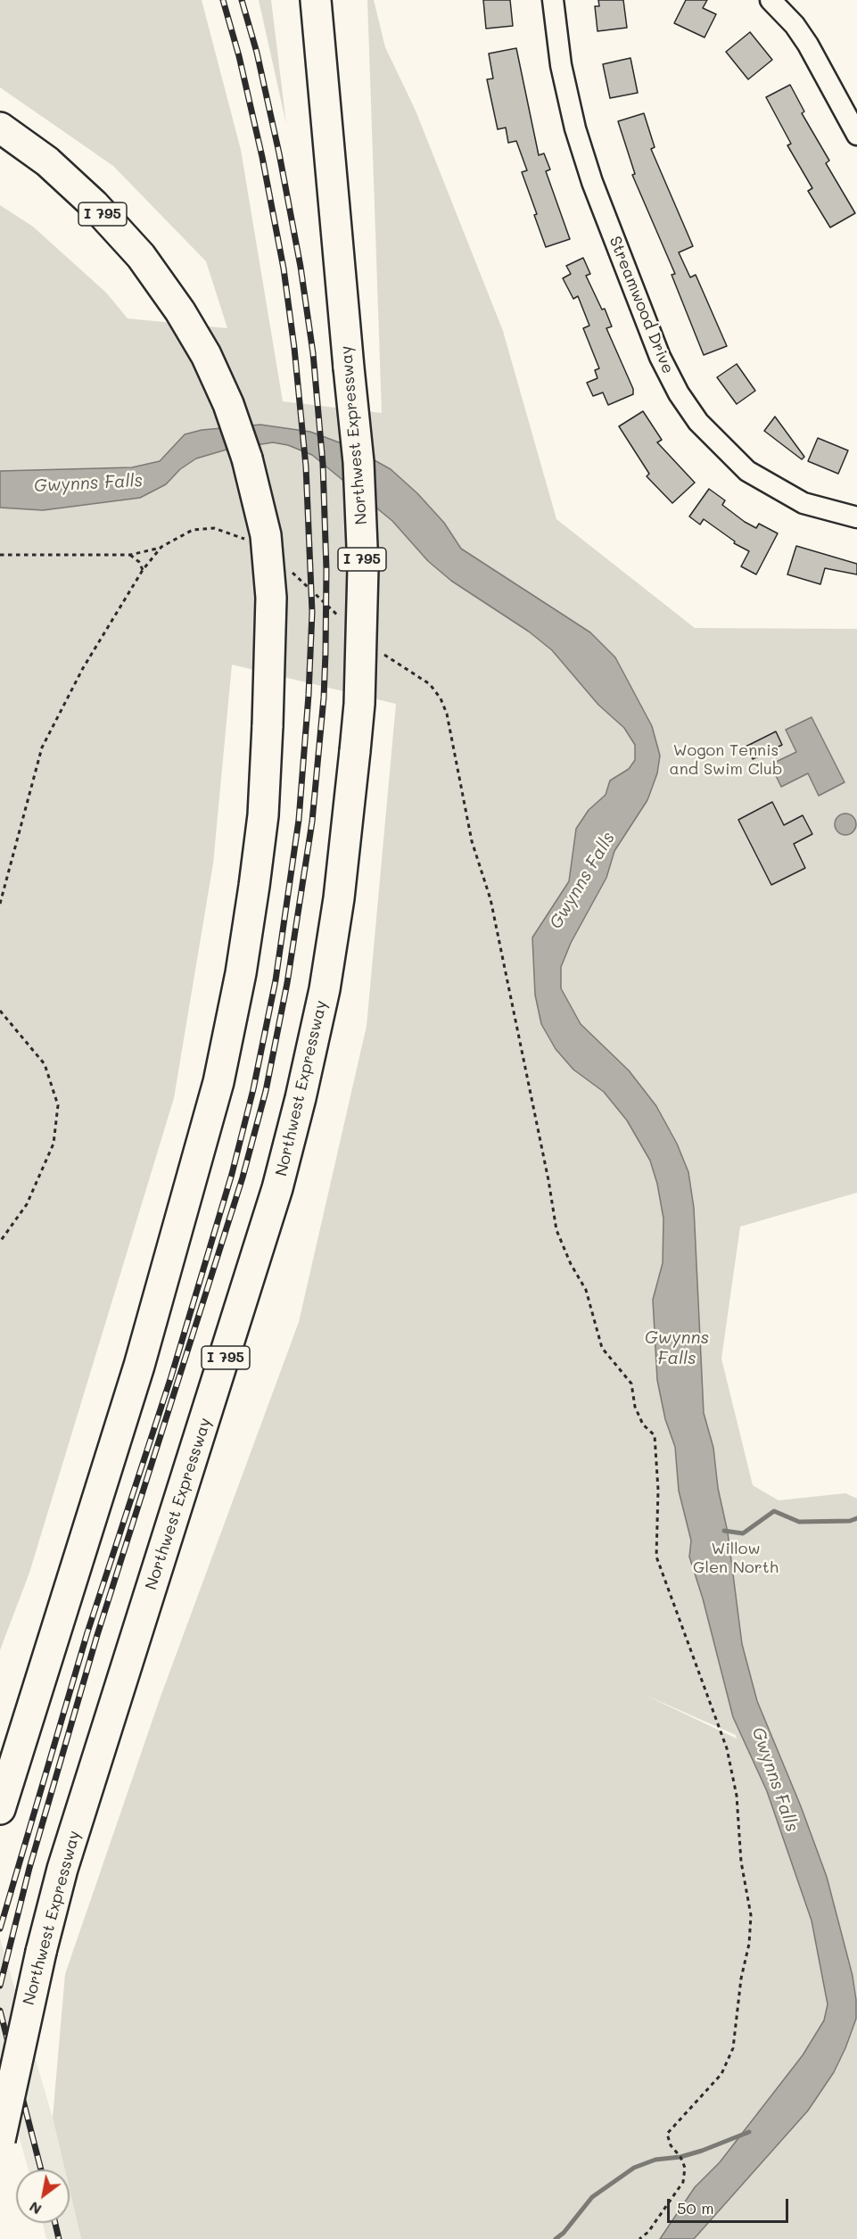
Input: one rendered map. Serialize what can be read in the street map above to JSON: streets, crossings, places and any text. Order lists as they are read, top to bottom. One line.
{"streets":{"highway":["I 795","Northwest Expressway"],"street":["Streamwood Drive"]},"water":["Gwynns Falls"],"parks":["Wogon Tennis and Swim Club","Willow Glen North"],"scale_bar":"50 m","north":"bottom left"}
